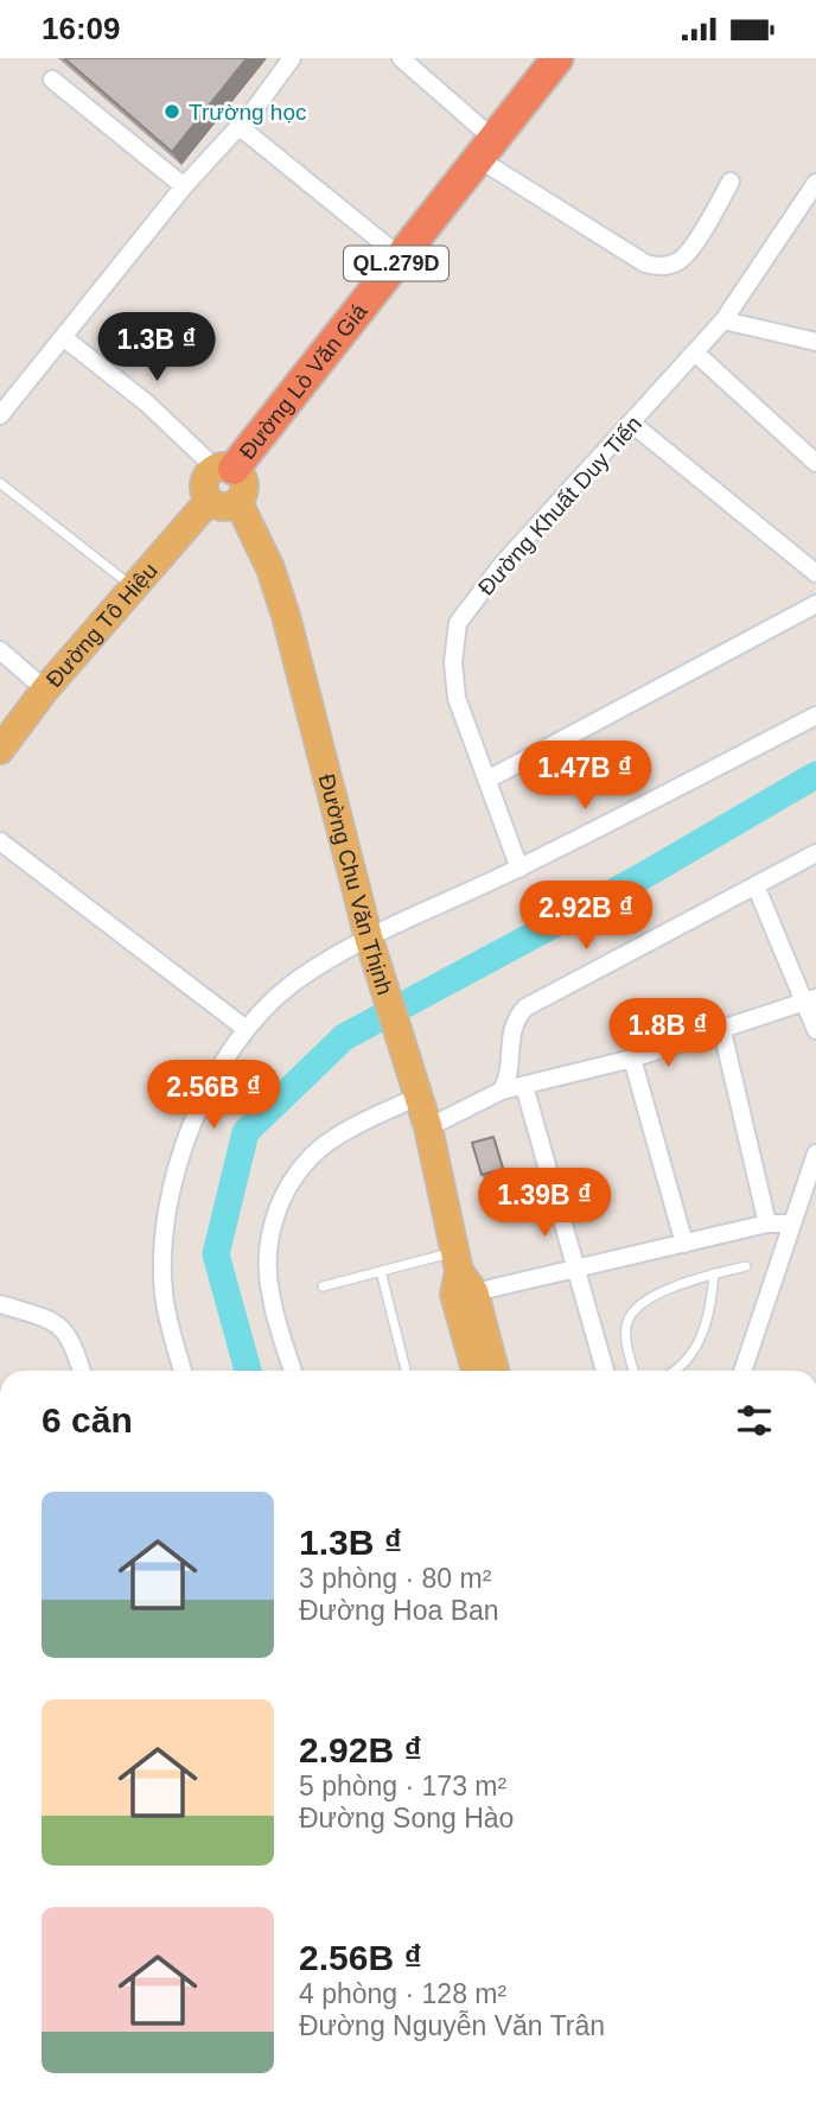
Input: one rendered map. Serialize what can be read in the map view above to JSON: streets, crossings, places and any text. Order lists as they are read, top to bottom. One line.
{"streets":{"highway":["QL.279D","Đường Lò Văn Giá"],"main road":["Đường Tô Hiệu","Đường Chu Văn Thịnh"],"street":["Đường Khuất Duy Tiến"]},"crossings":[["Đường Lò Văn Giá","Đường Tô Hiệu"],["Đường Lò Văn Giá","Đường Chu Văn Thịnh"],["Đường Tô Hiệu","Đường Chu Văn Thịnh"]],"places":["Trường học"],"page":{"status":"16:09","price":["1.3B ₫","1.47B ₫","2.92B ₫","1.8B ₫","2.56B ₫","1.39B ₫"],"heading":"6 căn","list":[{"name":"1.3B ₫","note":"3 phòng · 80 m² · Đường Hoa Ban"},{"name":"2.92B ₫","note":"5 phòng · 173 m² · Đường Song Hào"},{"name":"2.56B ₫","note":"4 phòng · 128 m² · Đường Nguyễn Văn Trân"}]}}
